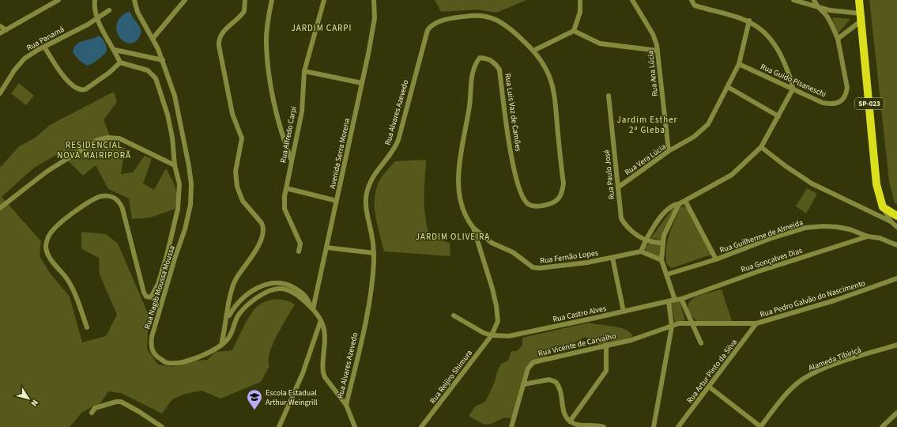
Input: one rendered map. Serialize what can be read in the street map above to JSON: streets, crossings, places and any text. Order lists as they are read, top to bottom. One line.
{"streets":{"main road":["SP-023"],"street":["Rua Panamá","Rua Ana Lúcia","Rua Guido Pisaneschi","Rua Alvares Azevedo","Rua Luis Vaz de Camões","Rua Alfredo Carpi","Avenida Serra Morena","Rua Vera Lúcia","Rua Paulo José","Rua Guilherme de Almeida","Rua Fernão Lopes","Rua Gonçalves Dias","Rua Nagib Moussa Moussa","Rua Pedro Galvão do Nascimento","Rua Castro Alves","Rua Vicente de Carvalho","Alameda Tibiriçá","Rua Artur Pinto da Silva","Rua Reijiro Shimura"]},"crossings":[["Rua Ana Lúcia","Rua Vera Lúcia"],["Rua Guido Pisaneschi","Rua Vera Lúcia"],["Rua Alvares Azevedo","Rua Luis Vaz de Camões"],["Rua Alvares Azevedo","Rua Nagib Moussa Moussa"],["Rua Luis Vaz de Camões","Rua Fernão Lopes"],["Rua Luis Vaz de Camões","Rua Castro Alves"],["Rua Luis Vaz de Camões","Rua Reijiro Shimura"],["Avenida Serra Morena","Rua Nagib Moussa Moussa"],["Rua Vera Lúcia","Rua Paulo José"],["Rua Guilherme de Almeida","Rua Gonçalves Dias"],["Rua Gonçalves Dias","Rua Castro Alves"],["Rua Pedro Galvão do Nascimento","Rua Vicente de Carvalho"],["Rua Pedro Galvão do Nascimento","Rua Artur Pinto da Silva"],["Rua Castro Alves","Rua Reijiro Shimura"]],"districts":["JARDIM CARPI","Jardim Esther 2ª Gleba","RESIDENCIAL NOVA MAIRIPORÃ","JARDIM OLIVEIRA"],"places":{"school or university":["Escola Estadual Arthur Weingrill"]},"north":"bottom right"}
